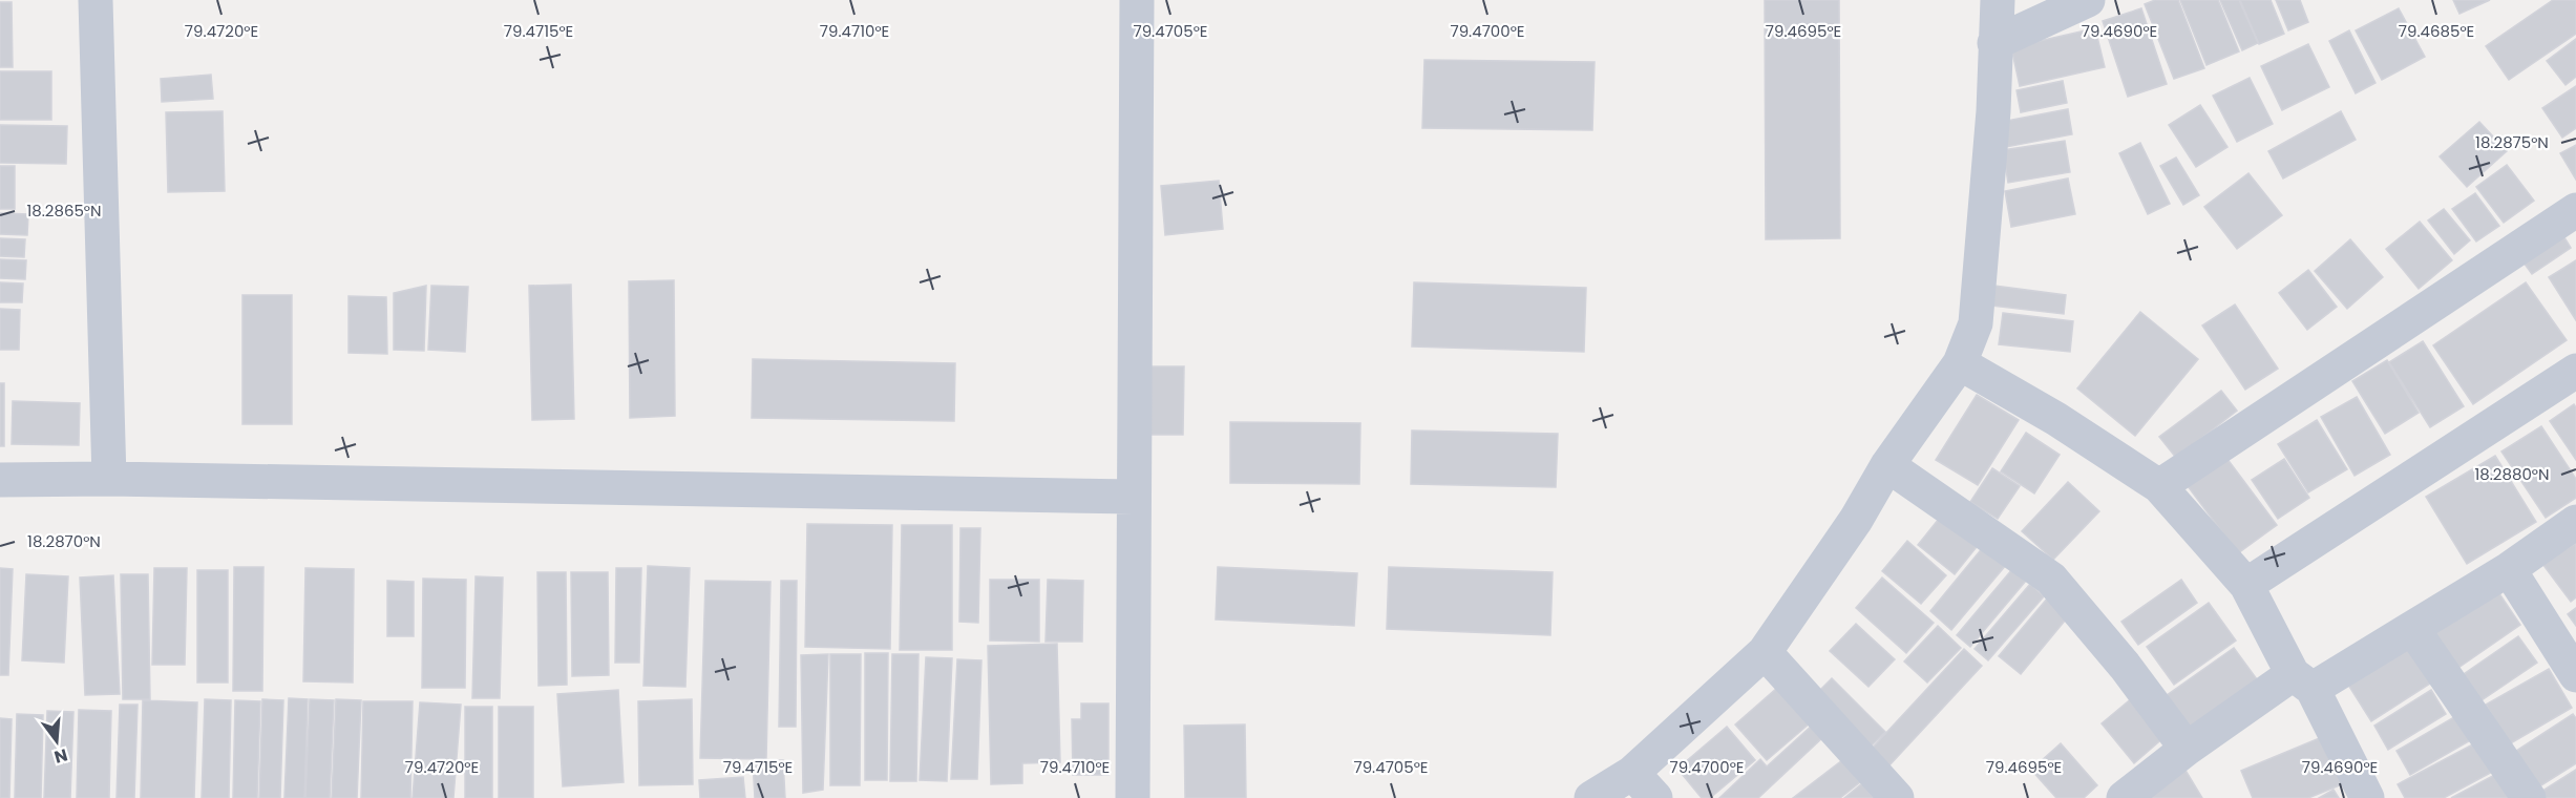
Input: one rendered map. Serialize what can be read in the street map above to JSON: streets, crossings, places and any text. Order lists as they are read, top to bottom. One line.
{"north":"bottom","coordinates":["79.4720°E","79.4715°E","79.4710°E","79.4705°E","79.4700°E","79.4695°E","79.4690°E","79.4685°E","18.2875°N","18.2865°N","18.2880°N","18.2870°N"]}
